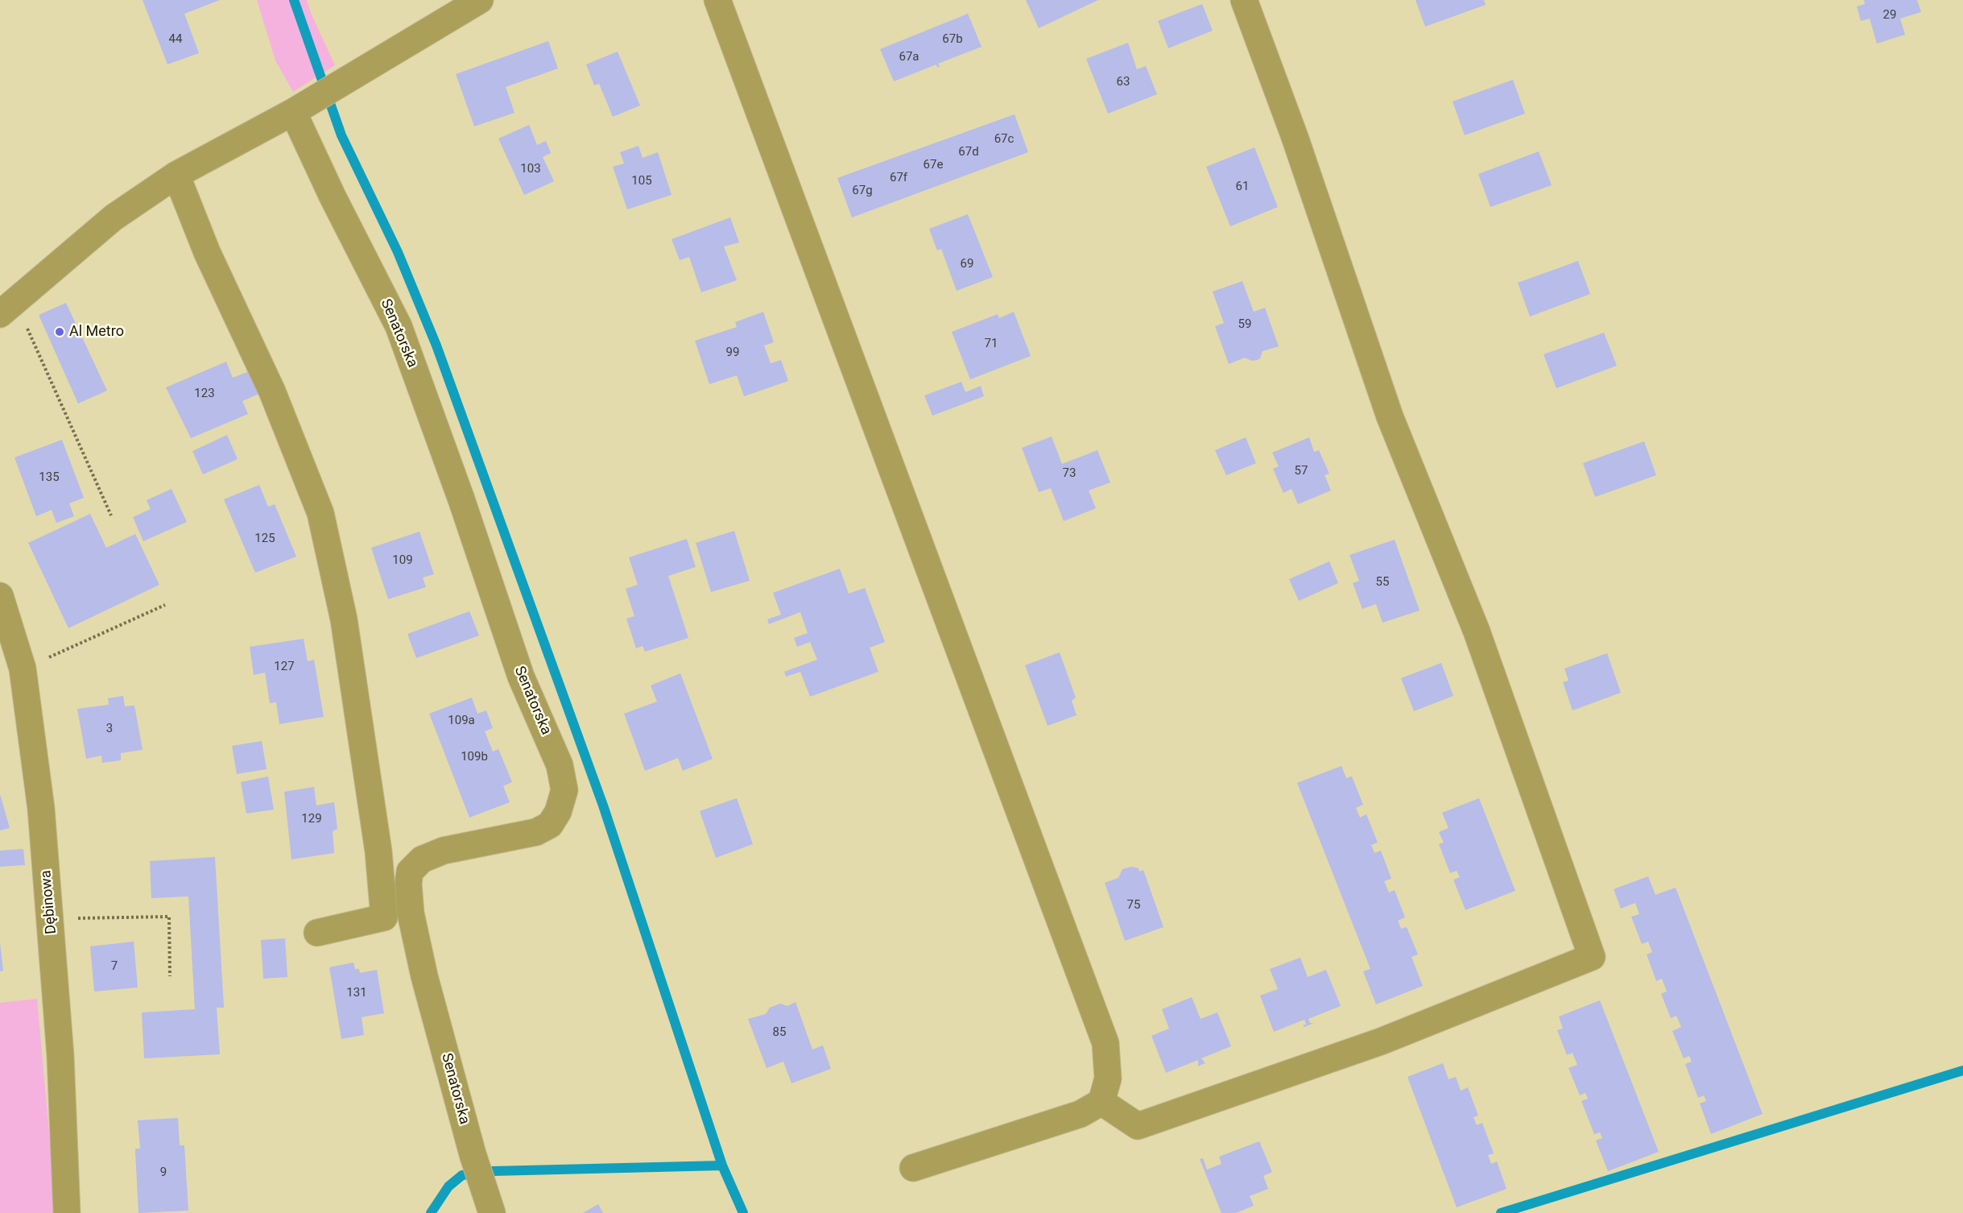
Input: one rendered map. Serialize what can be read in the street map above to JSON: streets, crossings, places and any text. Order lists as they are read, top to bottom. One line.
{"streets":{"street":["Senatorska","Dębinowa"]},"places":["Al Metro"],"house_numbers":["29","44","67b","67a","63","67c","67d","67e","103","67f","105","61","67g","69","59","71","99","123","57","73","135","125","109","55","127","109a","3","109b","129","75","7","131","85","9"]}
